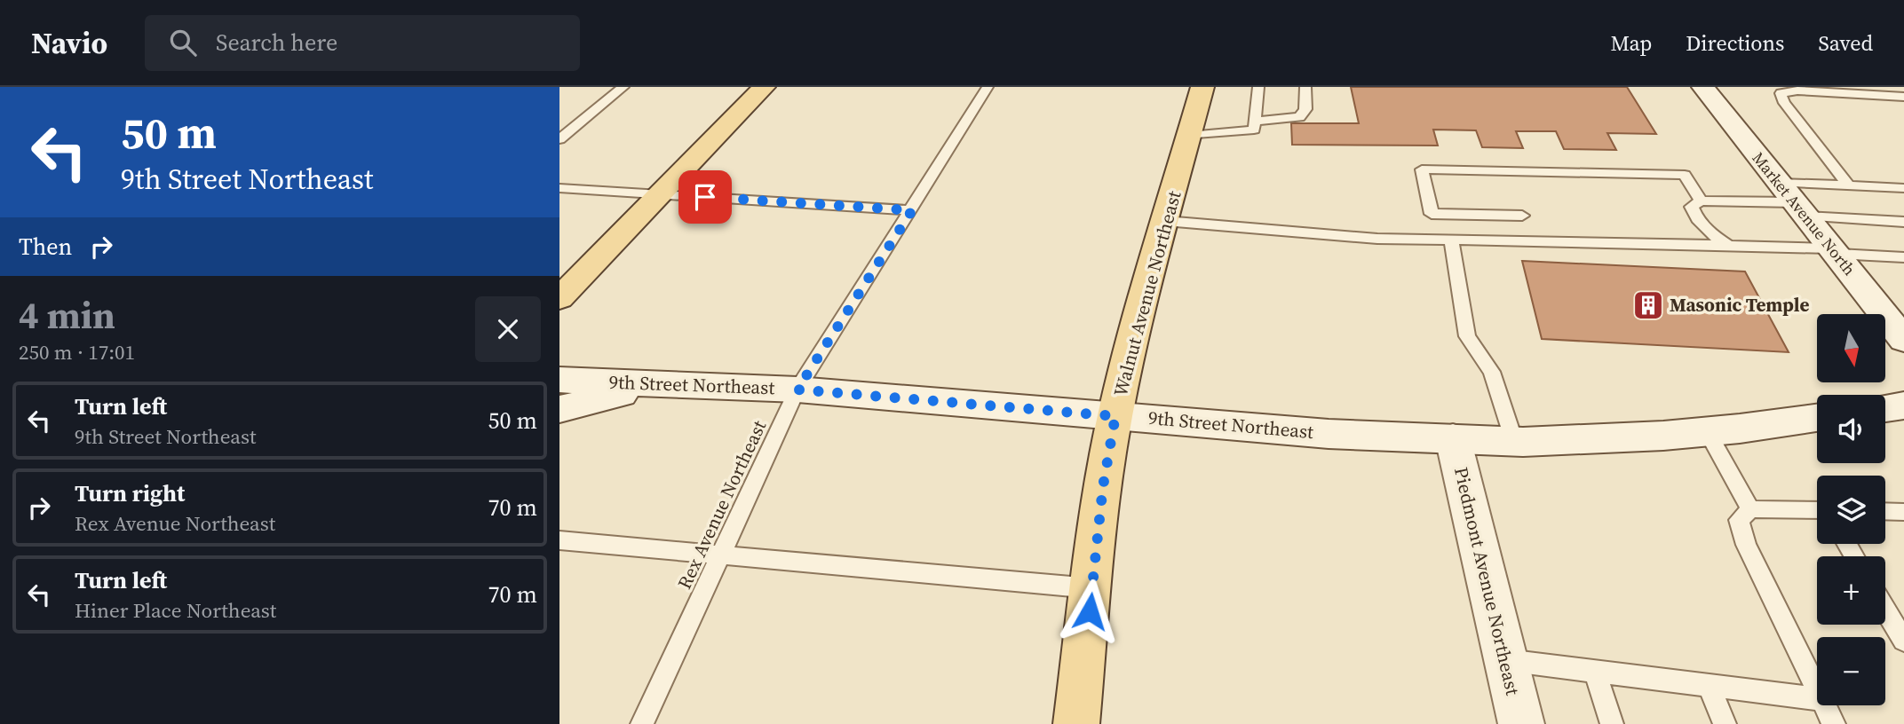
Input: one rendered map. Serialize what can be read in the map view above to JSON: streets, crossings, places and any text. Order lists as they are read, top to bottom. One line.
{"streets":{"main road":["Walnut Avenue Northeast"],"street":["Market Avenue North","9th Street Northeast","Piedmont Avenue Northeast"],"lane":["Rex Avenue Northeast"]},"crossings":[["Walnut Avenue Northeast","9th Street Northeast"],["9th Street Northeast","Rex Avenue Northeast"],["9th Street Northeast","Piedmont Avenue Northeast"]],"places":{"building":["Masonic Temple"]},"north":"bottom","page":{"header":"Navio","search":"Search here","nav":["Map","Directions","Saved"],"turn":["50 m","9th Street Northeast"],"then":"Then","heading":["4 min","250 m · 17:01"],"map_buttons":["+","−"],"list":[{"name":"Turn left","note":"9th Street Northeast","value":"50 m"},{"name":"Turn right","note":"Rex Avenue Northeast","value":"70 m"},{"name":"Turn left","note":"Hiner Place Northeast","value":"70 m"}]}}
